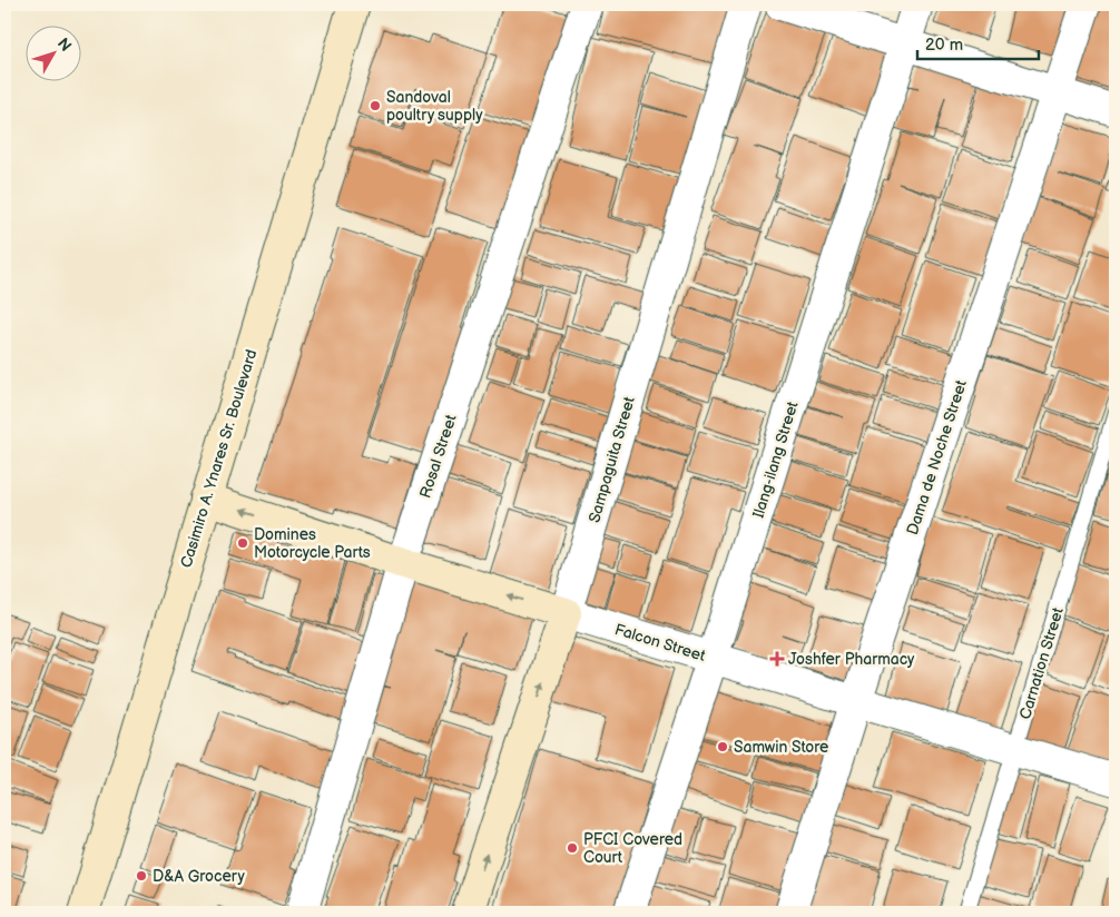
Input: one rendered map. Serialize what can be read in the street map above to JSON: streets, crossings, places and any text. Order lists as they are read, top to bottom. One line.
{"streets":{"main road":["Casimiro A. Ynares Sr. Boulevard","Sampaguita Street","Falcon Street"],"street":["Rosal Street","Dama de Noche Street","Ilang-ilang Street"],"lane":["Carnation Street"]},"crossings":[["Rosal Street","Falcon Street"],["Dama de Noche Street","Falcon Street"],["Casimiro A. Ynares Sr. Boulevard","Falcon Street"],["Sampaguita Street","Falcon Street"],["Ilang-ilang Street","Falcon Street"],["Falcon Street","Carnation Street"]],"one_way":["Falcon Street"],"places":{"other":["Sandoval poultry supply","Domines Motorcycle Parts","Samwin Store","PFCI Covered Court","D&A Grocery"],"health":["Joshfer Pharmacy"]},"scale_bar":"20 m","north":"top right"}
